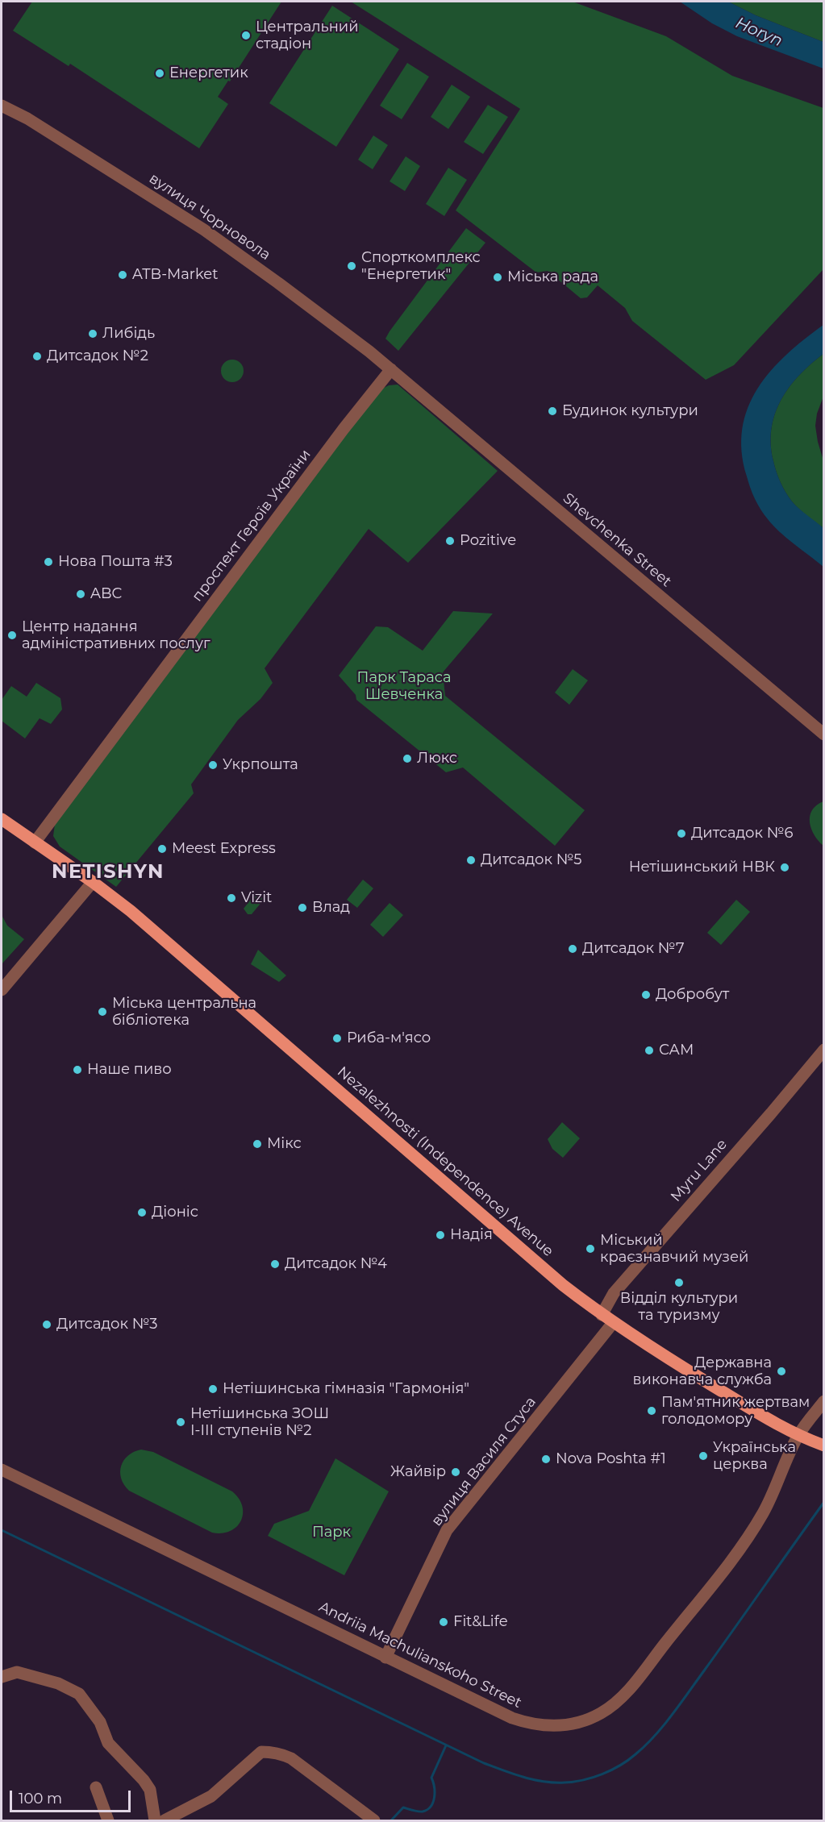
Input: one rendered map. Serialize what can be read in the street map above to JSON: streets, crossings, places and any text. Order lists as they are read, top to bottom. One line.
{"streets":{"main road":["Nezalezhnosti (Independence) Avenue"],"street":["вулиця Чорновола","проспект Героїв України","Shevchenka Street","Myru Lane","вулиця Василя Стуса","Andriia Machulianskoho Street"]},"crossings":[["вулиця Чорновола","проспект Героїв України"],["вулиця Чорновола","Shevchenka Street"],["проспект Героїв України","Shevchenka Street"],["проспект Героїв України","Nezalezhnosti (Independence) Avenue"],["Nezalezhnosti (Independence) Avenue","Myru Lane"],["Nezalezhnosti (Independence) Avenue","вулиця Василя Стуса"],["Nezalezhnosti (Independence) Avenue","Andriia Machulianskoho Street"],["вулиця Василя Стуса","Andriia Machulianskoho Street"]],"districts":["NETISHYN"],"water":["Horyn"],"parks":["Парк Тараса Шевченка","Парк"],"places":["Центральний стадіон","Енергетик","Спорткомплекс \"Енергетик\"","ATB-Market","Міська рада","Либідь","Дитсадок №2","Будинок культури","Pozitive","Нова Пошта #3","ABC","Центр надання адміністративних послуг","Люкс","Укрпошта","Дитсадок №6","Meest Express","Дитсадок №5","Нетішинський НВК","Vizit","Влад","Дитсадок №7","Добробут","Міська центральна бібліотека","Риба-м'ясо","САМ","Наше пиво","Мікс","Діоніс","Надія","Міський краєзнавчий музей","Дитсадок №4","Відділ культури та туризму","Дитсадок №3","Державна виконавча служба","Нетішинська гімназія \"Гармонія\"","Пам'ятник жертвам голодомору","Нетішинська ЗОШ І-ІІІ ступенів №2","Українська церква","Nova Poshta #1","Жайвір","Fit&Life"],"scale_bar":"100 m"}
